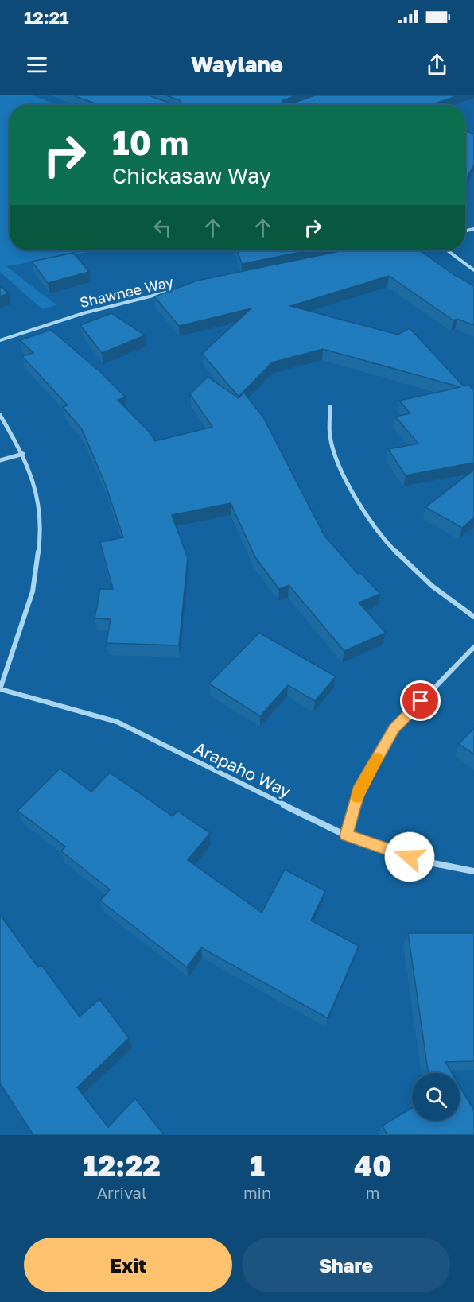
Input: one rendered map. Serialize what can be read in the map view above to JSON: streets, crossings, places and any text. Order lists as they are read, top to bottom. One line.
{"streets":{"street":["Shawnee Way","Arapaho Way"]},"page":{"status":"12:21","header":"Waylane","turn":["10 m","Chickasaw Way"],"eta":["12:22","Arrival","1","min","40","m"],"buttons":["Exit","Share"]}}
